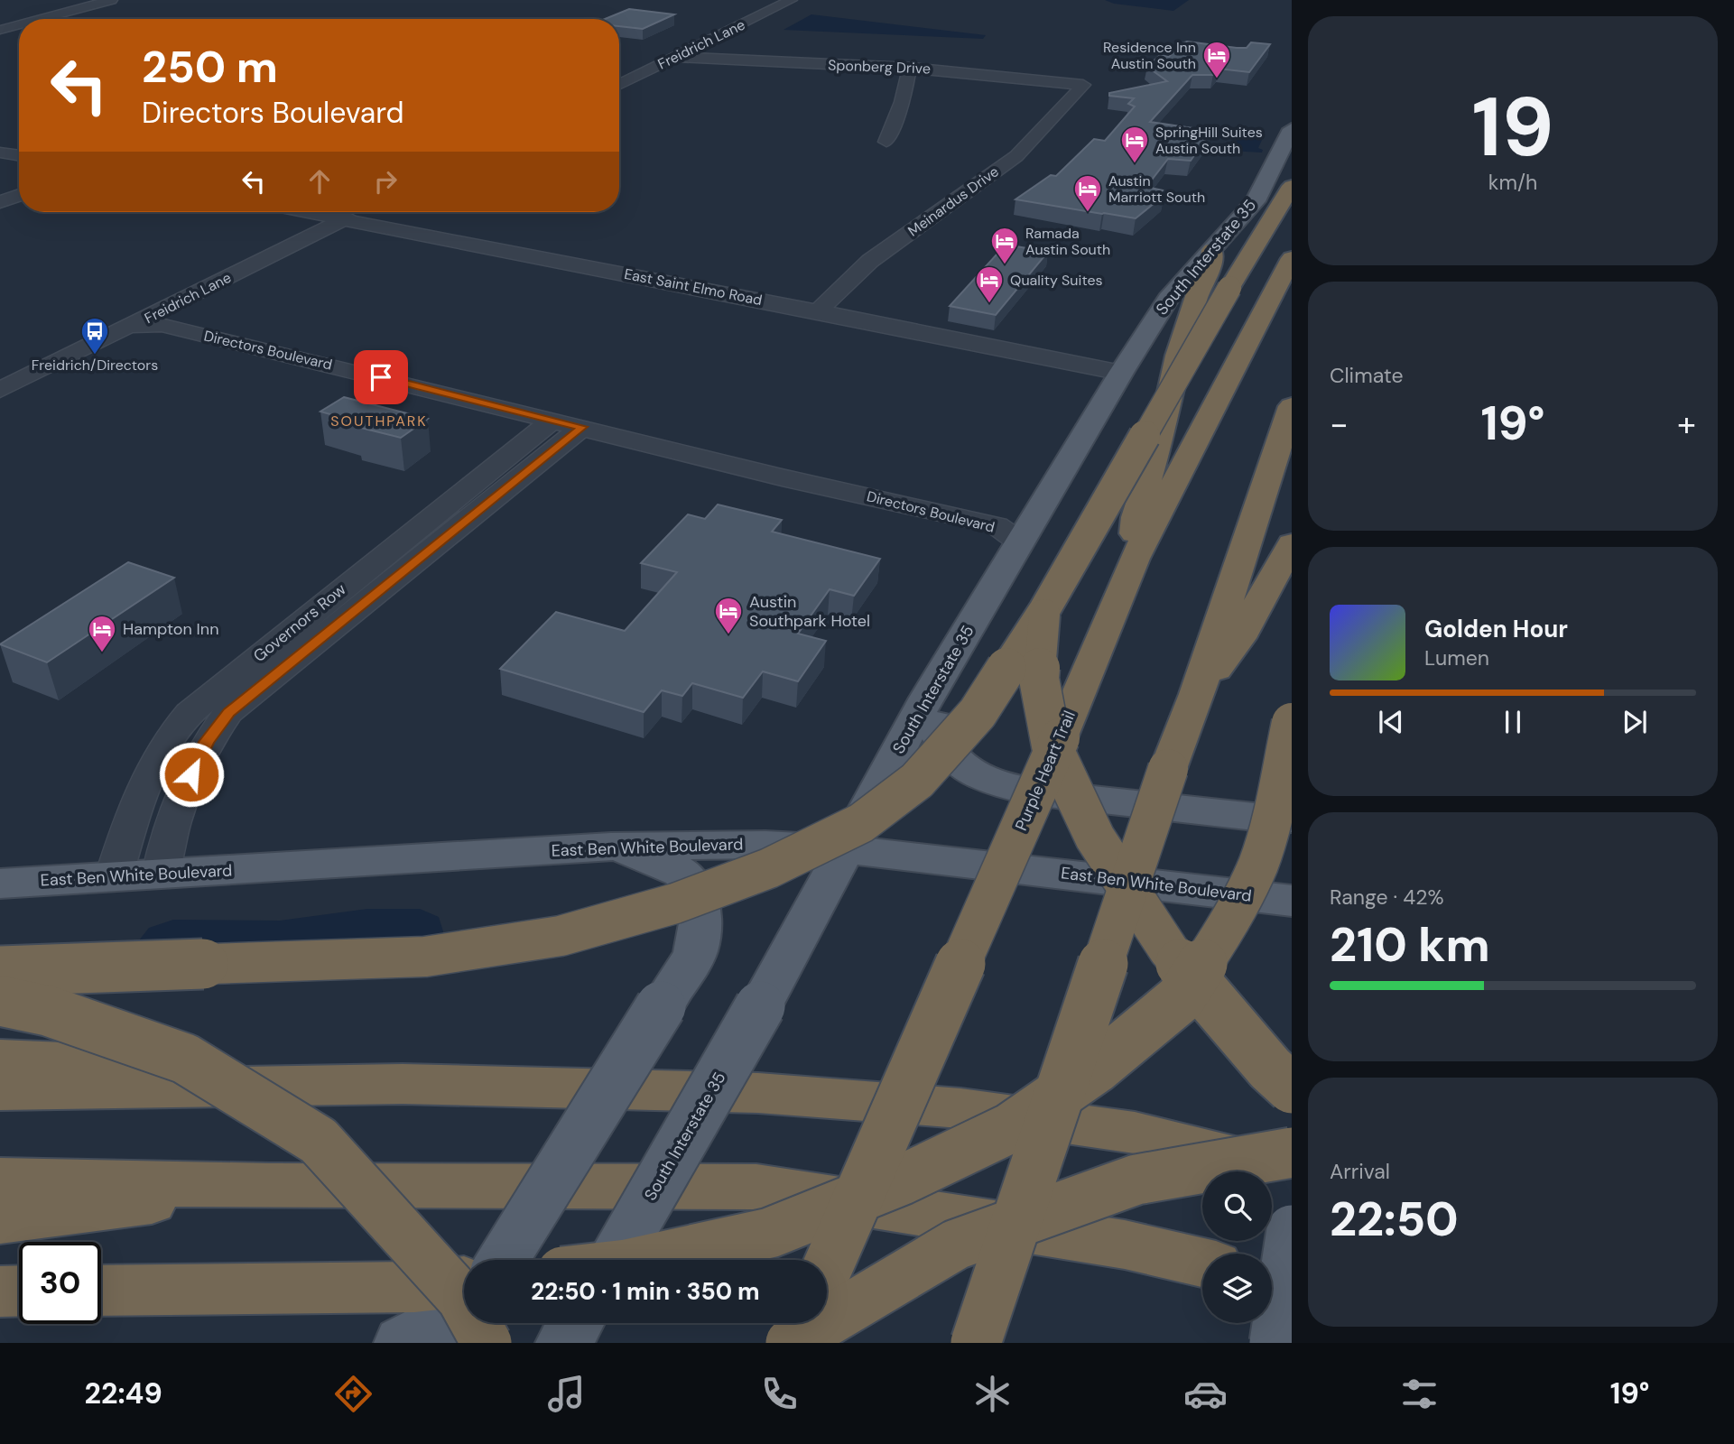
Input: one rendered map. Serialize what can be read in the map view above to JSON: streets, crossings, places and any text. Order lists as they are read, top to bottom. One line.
{"streets":{"highway":["Purple Heart Trail"],"main road":["South Interstate 35","East Ben White Boulevard"],"street":["Freidrich Lane","Sponberg Drive","Meinardus Drive","East Saint Elmo Road","Directors Boulevard","Governors Row"]},"crossings":[["Freidrich Lane","Sponberg Drive"],["Freidrich Lane","East Saint Elmo Road"],["Freidrich Lane","Directors Boulevard"],["Sponberg Drive","Meinardus Drive"],["Meinardus Drive","East Saint Elmo Road"],["South Interstate 35","East Saint Elmo Road"],["South Interstate 35","Directors Boulevard"],["South Interstate 35","East Ben White Boulevard"],["Directors Boulevard","Governors Row"],["Governors Row","East Ben White Boulevard"]],"districts":["SOUTHPARK"],"places":{"hotel":["Residence Inn Austin South","SpringHill Suites Austin South","Austin Marriott South","Ramada Austin South","Quality Suites","Austin Southpark Hotel","Hampton Inn"],"bus stop":["Freidrich/Directors"]},"page":{"tile":[["19","km/h"],"Climate",["Range · 42%","210 km"],["Arrival","22:50"]],"turn":["250 m","Directors Boulevard"],"heat":["−","19°","+"],"song":["Golden Hour","Lumen"],"limit":"30","trip":"22:50 · 1 min · 350 m","tabs":["22:49","19°"]}}
